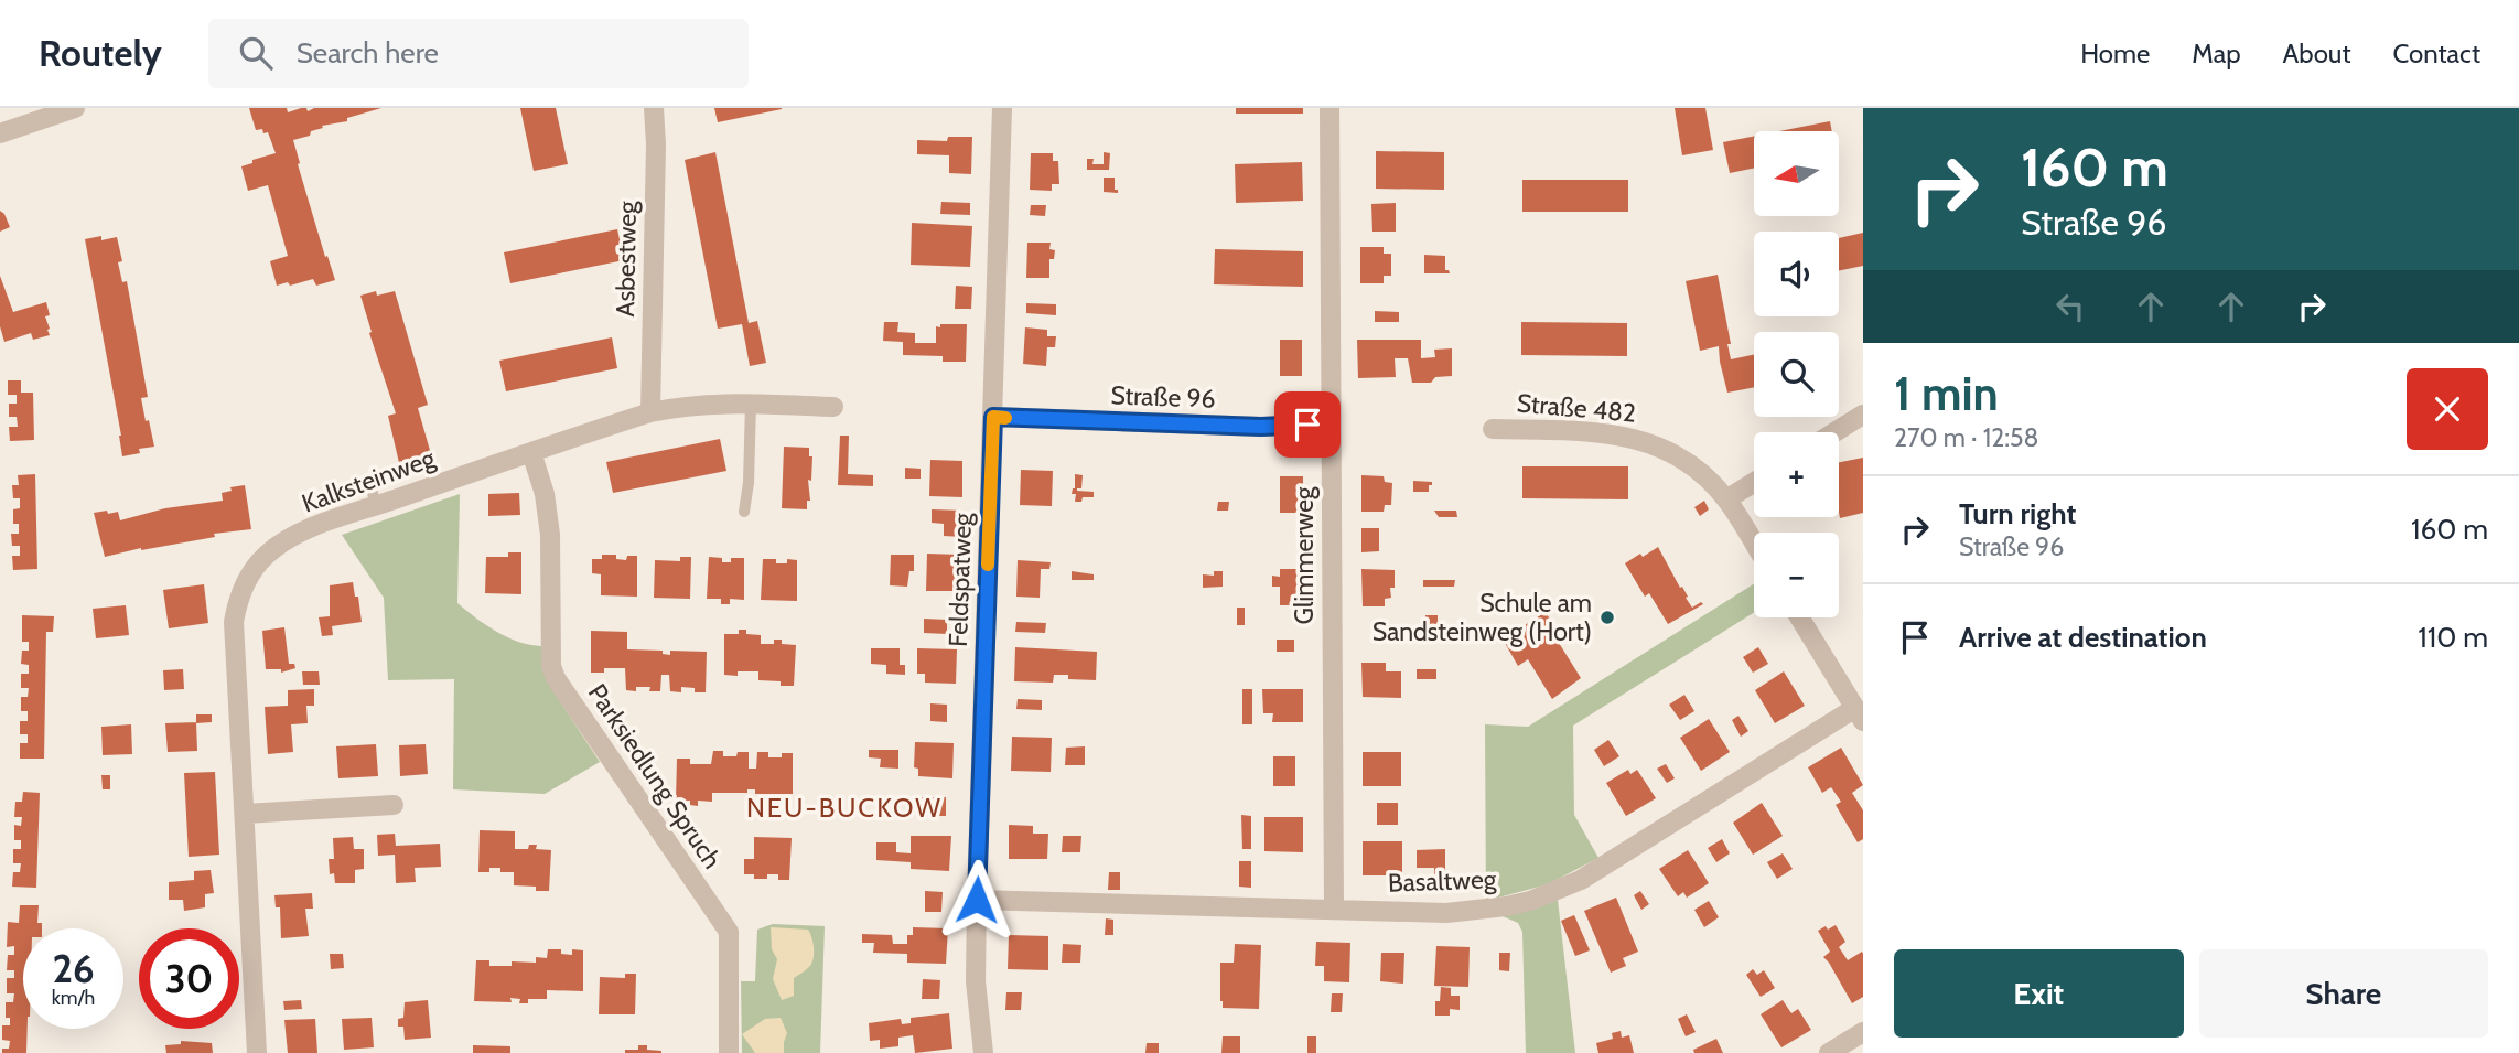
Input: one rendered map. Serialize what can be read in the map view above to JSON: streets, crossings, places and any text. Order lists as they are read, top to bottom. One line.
{"streets":{"street":["Asbestweg","Straße 96","Straße 482","Kalksteinweg","Glimmerweg","Feldspatweg","Parksiedlung Spruch","Basaltweg"]},"crossings":[["Asbestweg","Kalksteinweg"],["Straße 96","Glimmerweg"],["Straße 96","Feldspatweg"],["Kalksteinweg","Parksiedlung Spruch"],["Glimmerweg","Basaltweg"],["Feldspatweg","Basaltweg"]],"districts":["NEU-BUCKOW"],"places":["Schule am Sandsteinweg (Hort)"],"north":"left","page":{"header":"Routely","search":"Search here","nav":["Home","Map","About","Contact"],"turn":["160 m","Straße 96"],"map_buttons":["+","−"],"heading":["1 min","270 m · 12:58"],"list":[{"name":"Turn right","note":"Straße 96","value":"160 m"},{"name":"Arrive at destination","value":"110 m"}],"speed":"26 km/h","limit":"30","buttons":["Exit","Share"]}}
